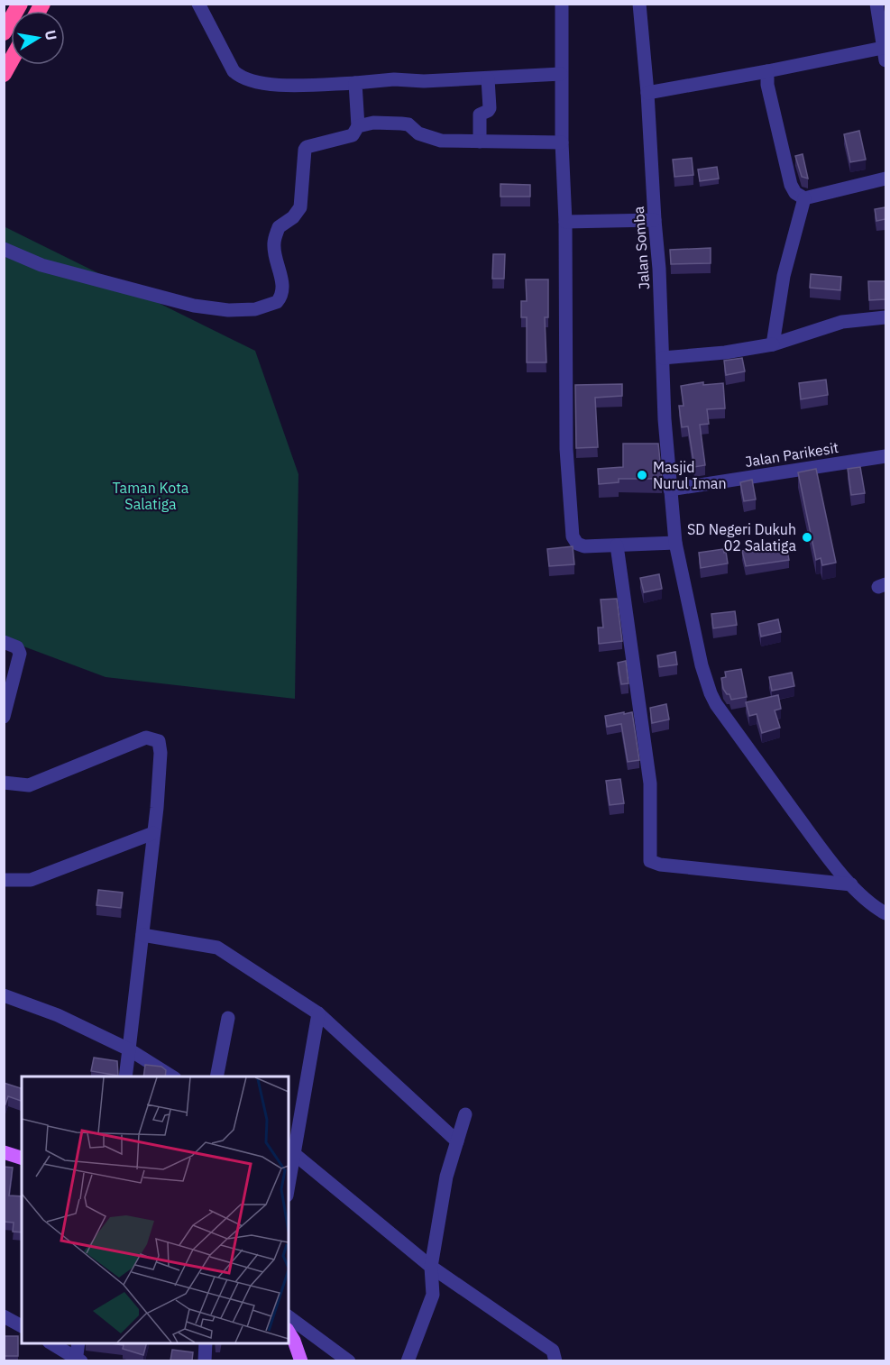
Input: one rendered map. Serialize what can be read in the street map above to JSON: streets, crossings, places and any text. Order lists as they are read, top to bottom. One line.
{"streets":{"street":["Jalan Somba","Jalan Parikesit"]},"crossings":[["Jalan Somba","Jalan Parikesit"]],"parks":["Taman Kota Salatiga"],"places":["Masjid Nurul Iman","SD Negeri Dukuh 02 Salatiga"],"north":"right"}
